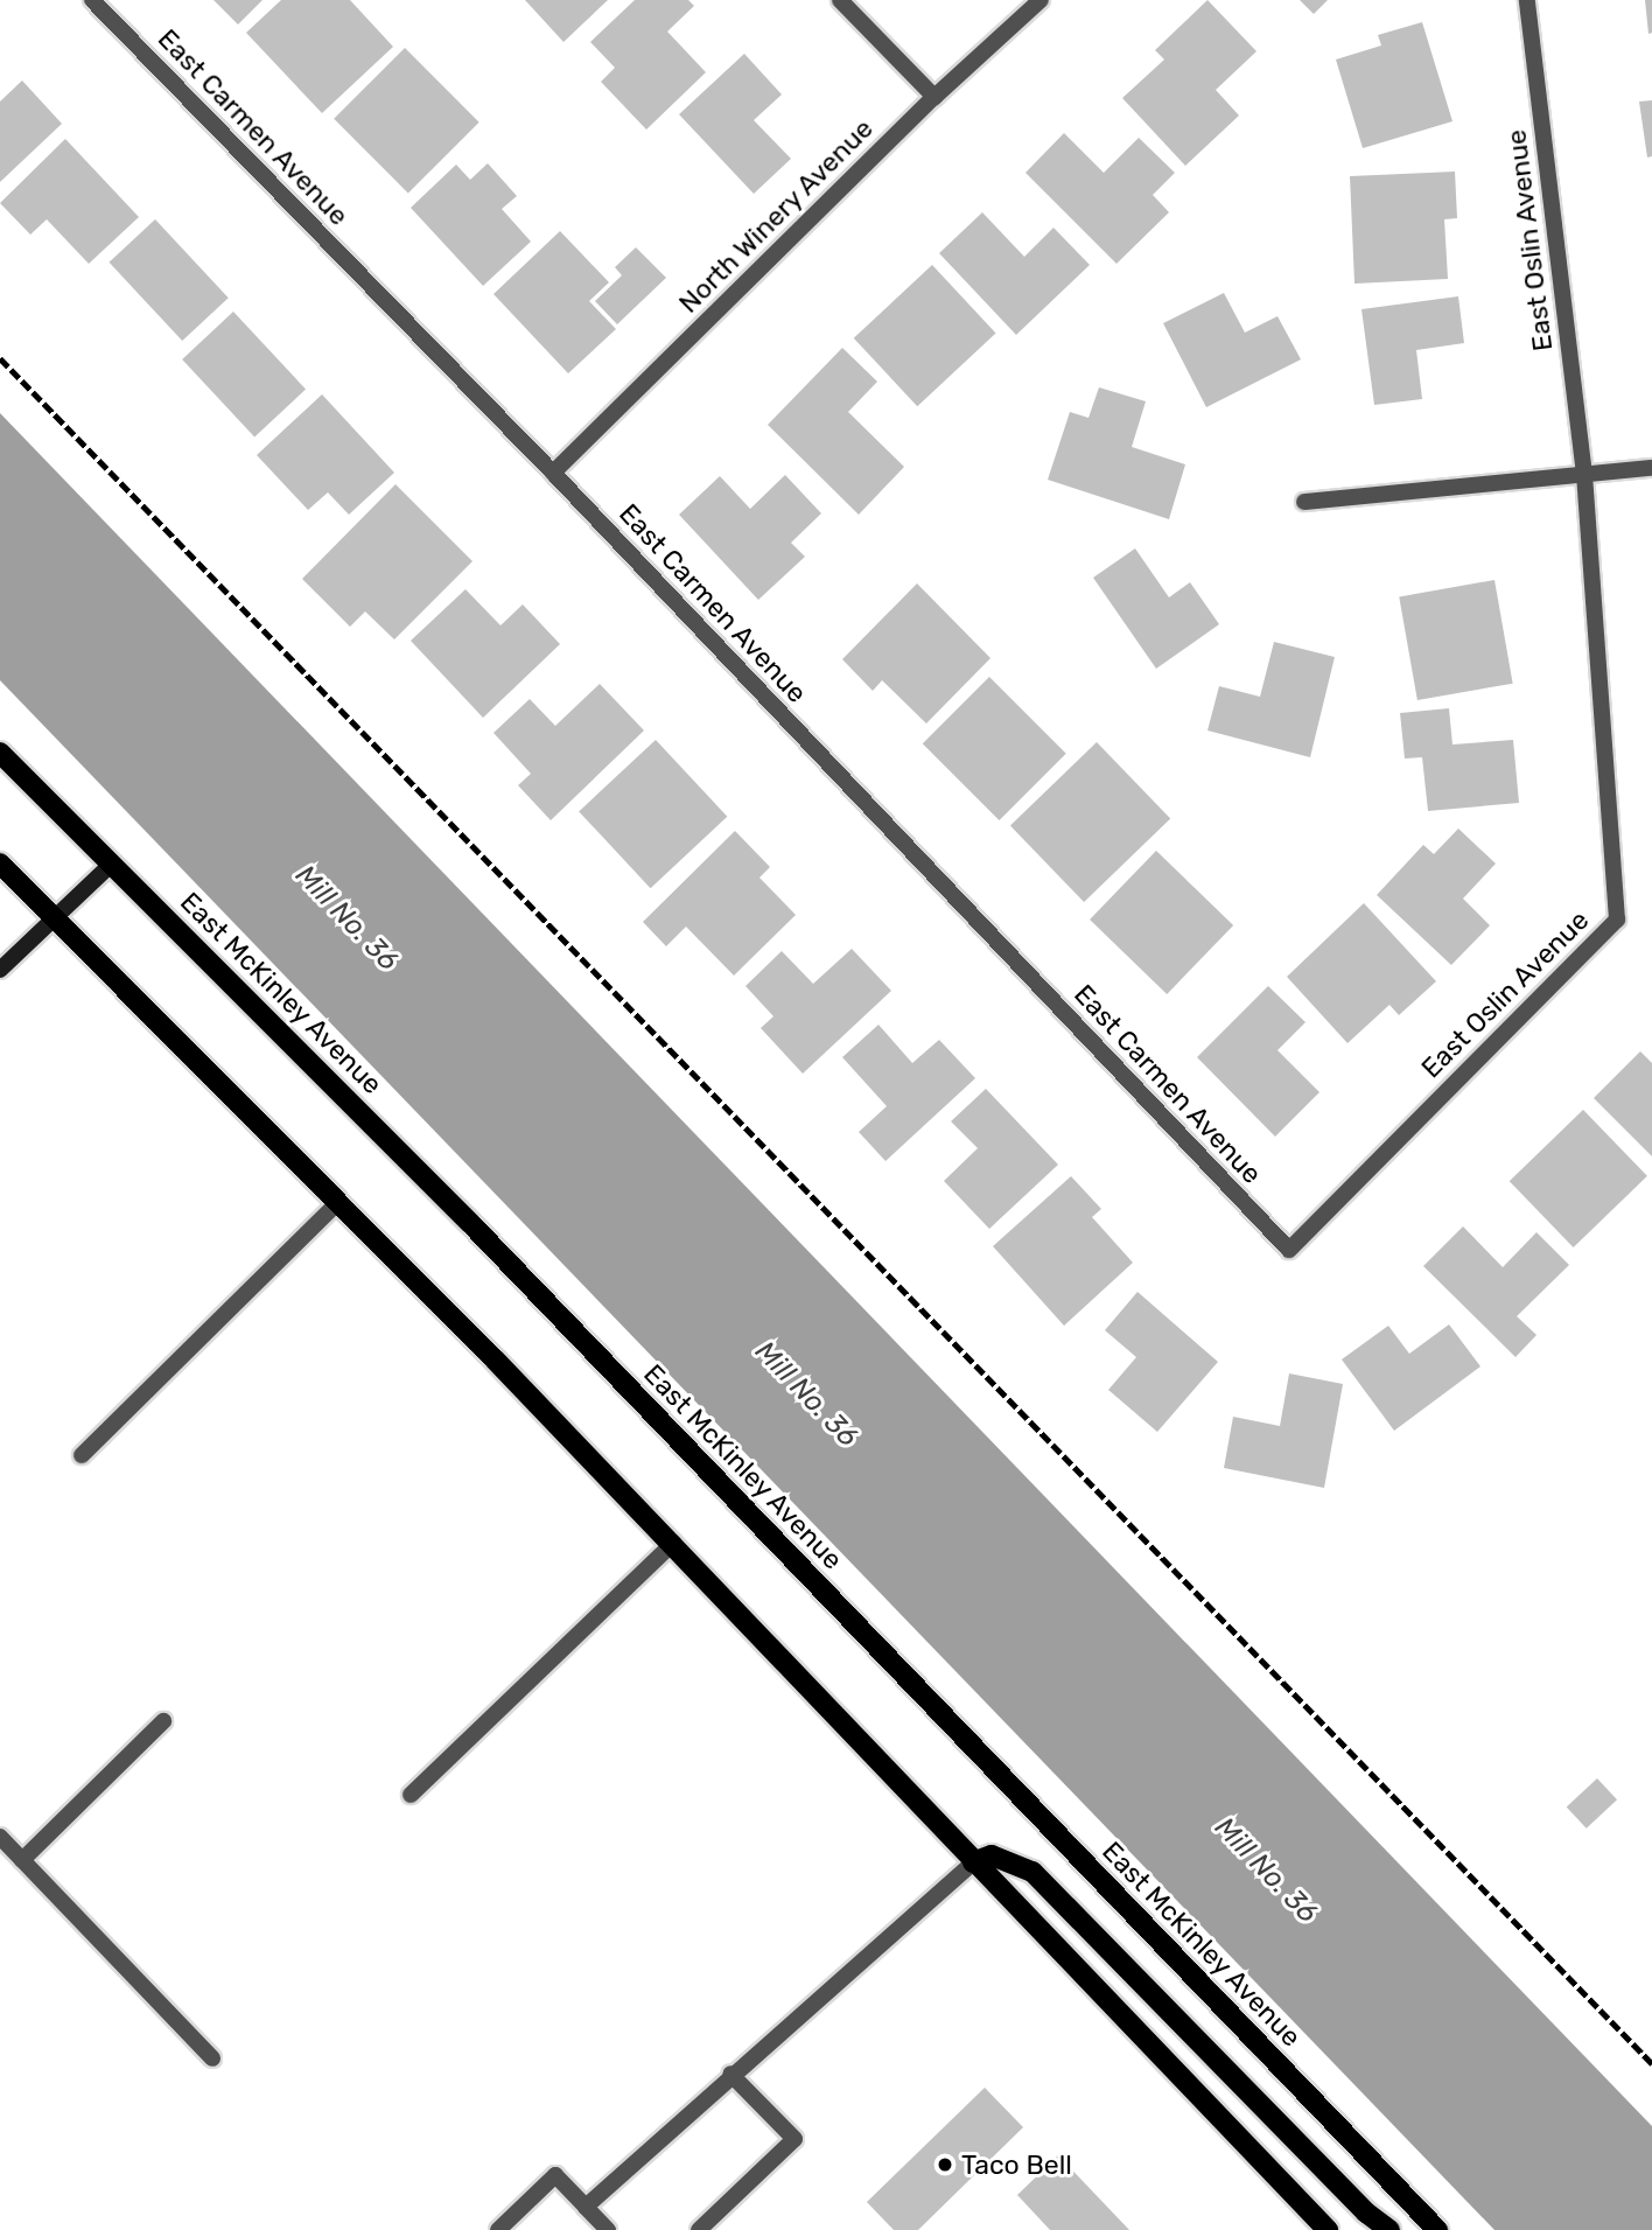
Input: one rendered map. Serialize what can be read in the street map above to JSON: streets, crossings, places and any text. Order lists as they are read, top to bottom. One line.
{"streets":{"main road":["East McKinley Avenue"],"street":["East Carmen Avenue","North Winery Avenue","East Oslin Avenue"]},"crossings":[["East Carmen Avenue","North Winery Avenue"],["East Carmen Avenue","East Oslin Avenue"]],"water":["Mill No. 36"],"places":["Taco Bell"]}
